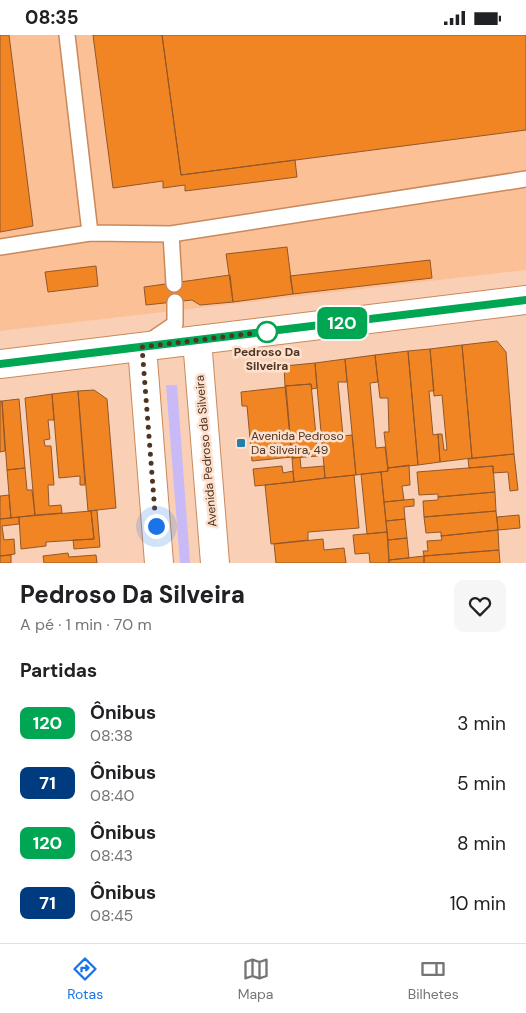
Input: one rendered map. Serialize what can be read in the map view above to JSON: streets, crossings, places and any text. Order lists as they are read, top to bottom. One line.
{"streets":{"main road":["Avenida Pedroso da Silveira"]},"places":{"other":["Pedroso Da Silveira"],"transit":["Avenida Pedroso Da Silveira, 49"]},"lines":["bus line 120"],"page":{"status":"08:35","on_map":"120","heading":[["Pedroso Da Silveira","A pé · 1 min · 70 m"],"Partidas"],"list":[{"mark":"120","name":"Ônibus","note":"08:38","value":"3 min"},{"mark":"71","name":"Ônibus","note":"08:40","value":"5 min"},{"mark":"120","name":"Ônibus","note":"08:43","value":"8 min"},{"mark":"71","name":"Ônibus","note":"08:45","value":"10 min"}],"tabs":["Rotas","Mapa","Bilhetes"]}}
